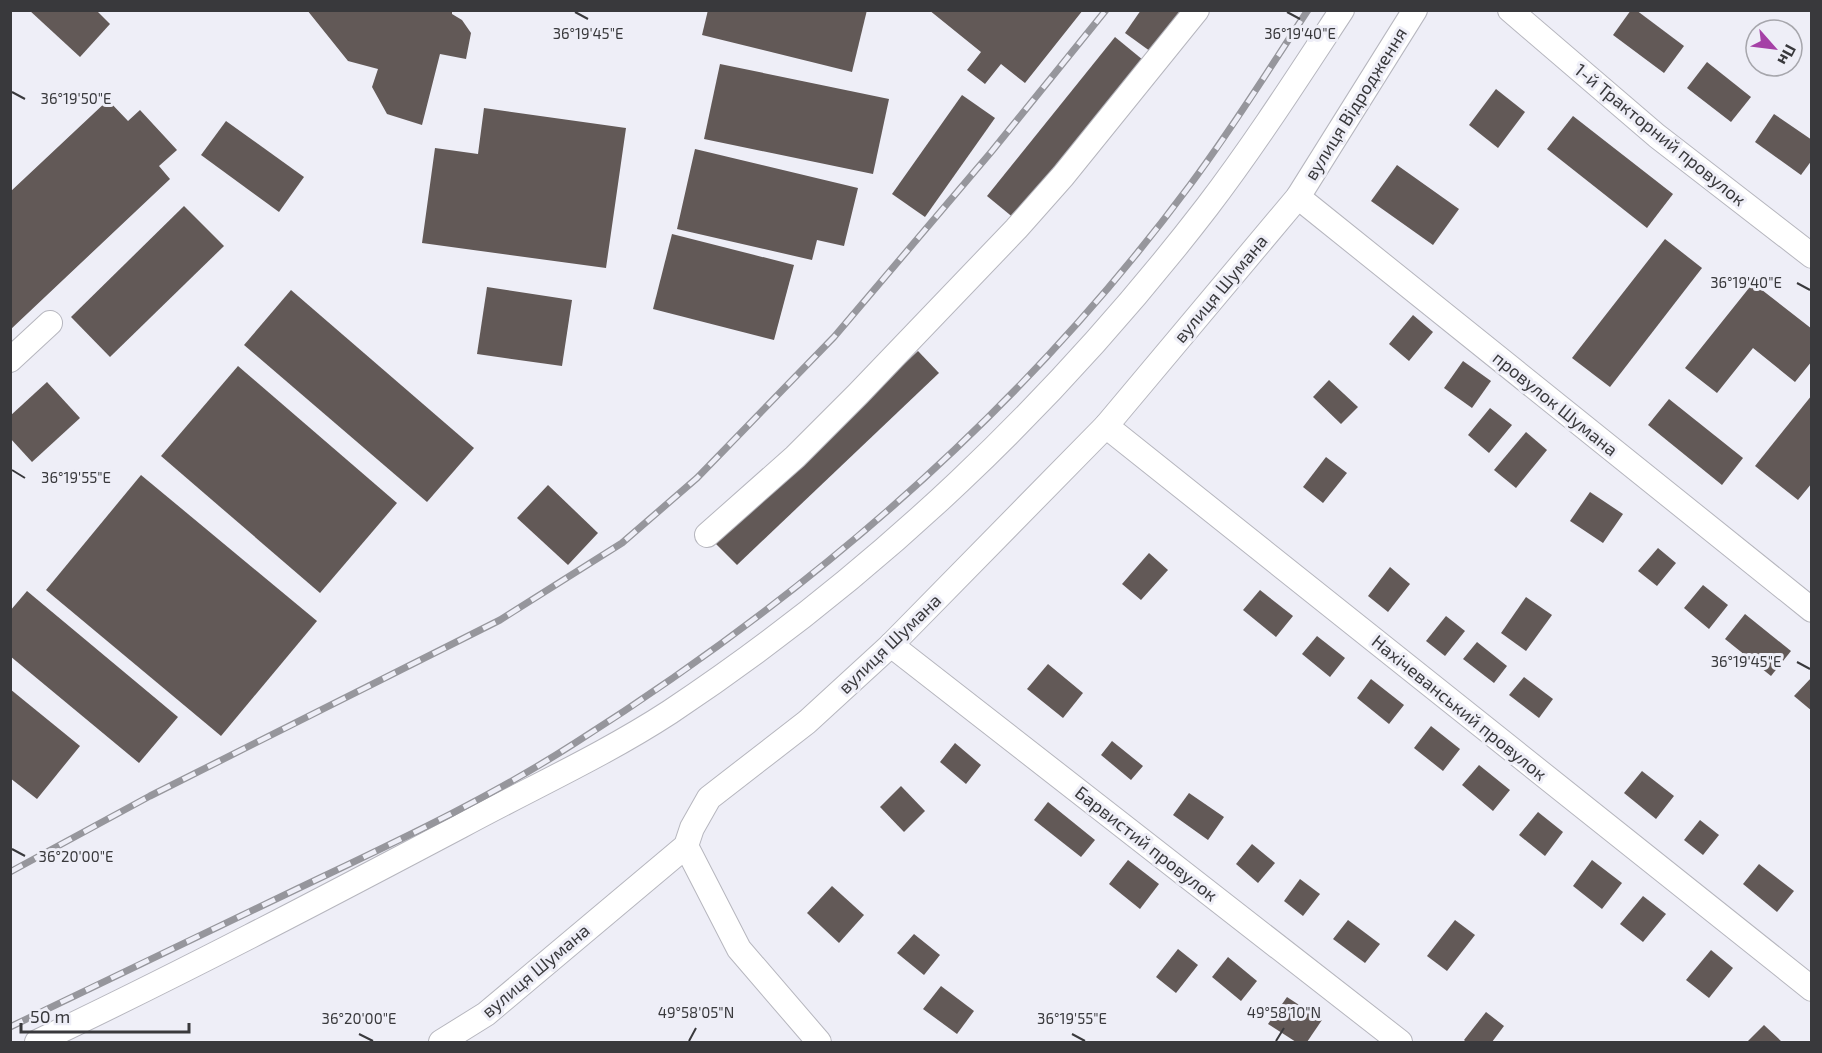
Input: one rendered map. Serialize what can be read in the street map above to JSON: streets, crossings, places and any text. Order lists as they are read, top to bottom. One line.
{"streets":{"street":["вулиця Відродження","1-й Тракторний провулок","вулиця Шумана","провулок Шумана","Нахічеванський провулок","Барвистий провулок"]},"crossings":[["вулиця Відродження","вулиця Шумана"],["вулиця Відродження","провулок Шумана"],["вулиця Шумана","провулок Шумана"],["вулиця Шумана","Нахічеванський провулок"],["вулиця Шумана","Барвистий провулок"]],"scale_bar":"50 m","north":"bottom right","coordinates":["36°19'45\"E","36°19'40\"E","36°19'50\"E","36°19'55\"E","36°20'00\"E","49°58'05\"N","49°58'10\"N"]}
